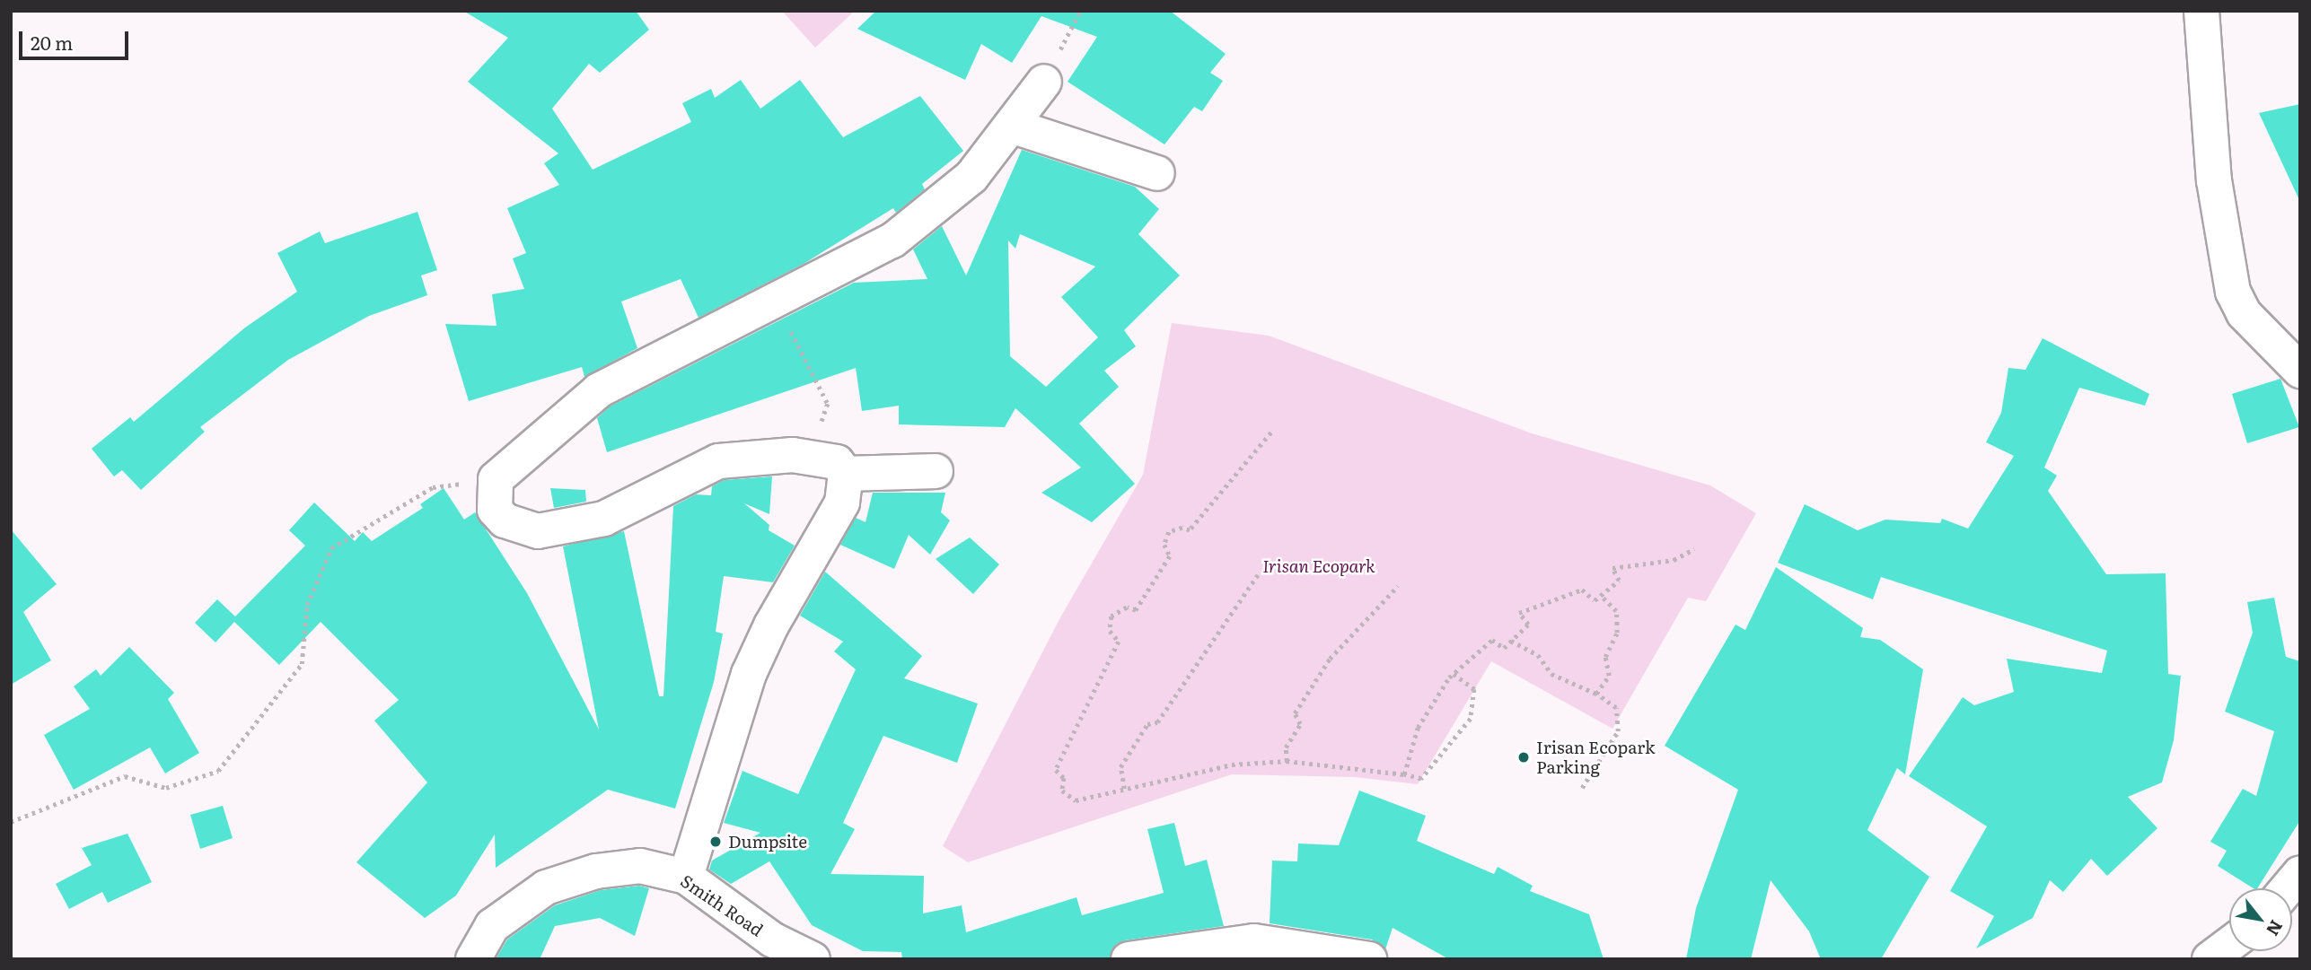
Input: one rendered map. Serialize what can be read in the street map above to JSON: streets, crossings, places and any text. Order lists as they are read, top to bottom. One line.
{"streets":{"street":["Smith Road"]},"parks":["Irisan Ecopark"],"places":["Irisan Ecopark Parking","Dumpsite"],"scale_bar":"20 m","north":"bottom right"}
